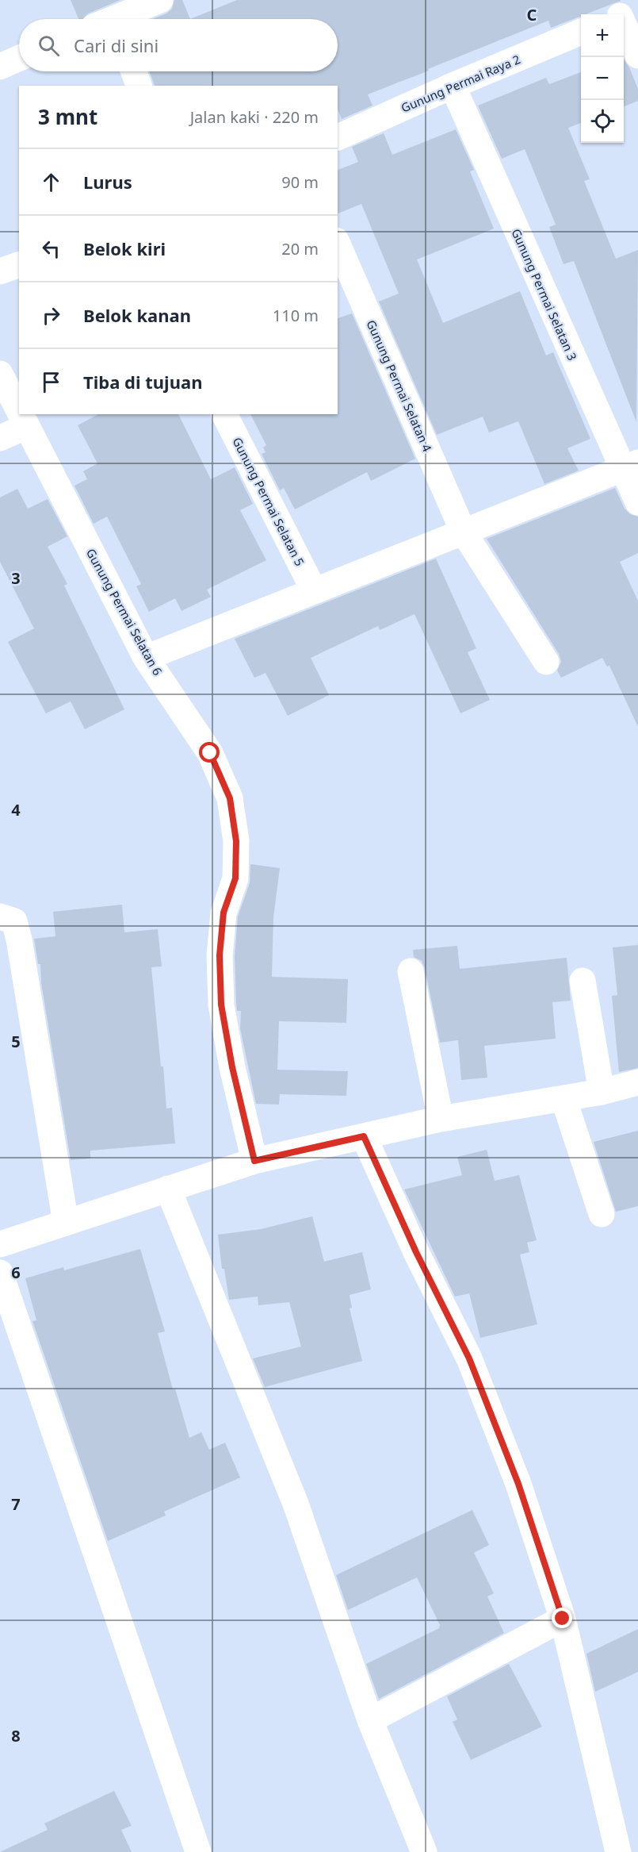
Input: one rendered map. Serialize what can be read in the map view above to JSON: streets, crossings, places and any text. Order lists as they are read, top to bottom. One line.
{"streets":{"street":["Gunung Permai Raya 2","Gunung Permai Selatan 3","Gunung Permai Selatan 4","Gunung Permai Selatan 5","Gunung Permai Selatan 6"]},"crossings":[["Gunung Permai Raya 2","Gunung Permai Selatan 3"]],"page":{"map_buttons":["+","−"],"search":"Cari di sini","heading":["3 mnt","Jalan kaki · 220 m"],"list":[["Lurus","90 m"],["Belok kiri","20 m"],["Belok kanan","110 m"],"Tiba di tujuan"]},"grid":{"columns":["C"],"rows":["3","4","5","6","7","8"]}}
